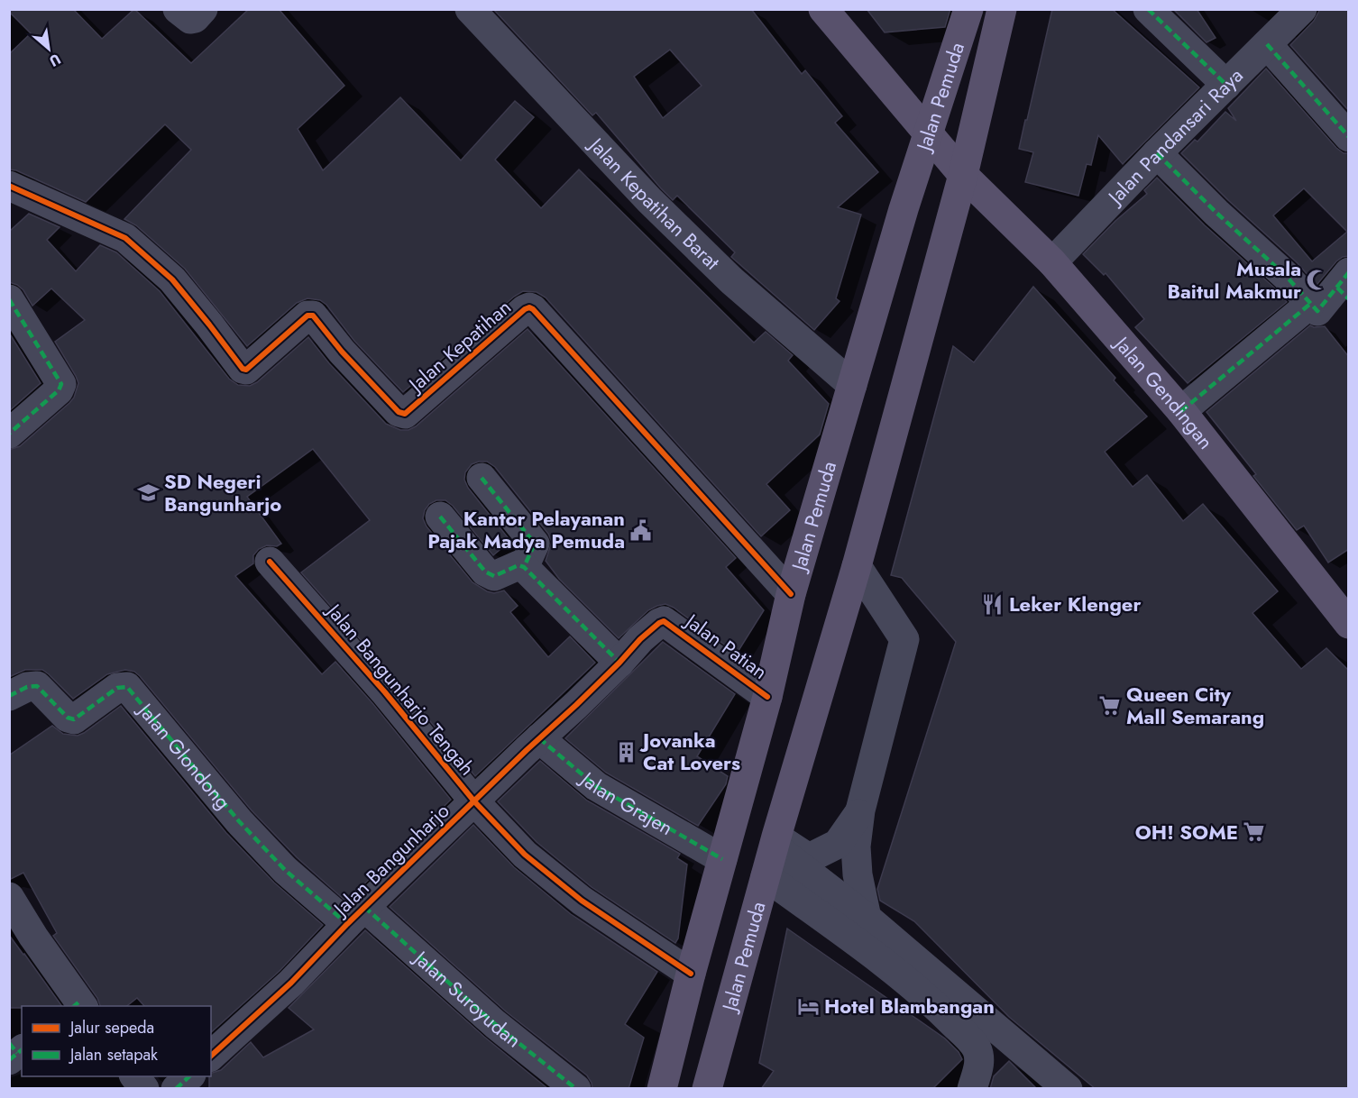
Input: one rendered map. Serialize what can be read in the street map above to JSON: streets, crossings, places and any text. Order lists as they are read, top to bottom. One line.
{"streets":{"main road":["Jalan Pemuda","Jalan Gendingan"],"street":["Jalan Pandansari Raya","Jalan Kepatihan Barat","Jalan Kepatihan","Jalan Patian","Jalan Bangunharjo Tengah","Jalan Glondong","Jalan Grajen","Jalan Bangunharjo","Jalan Suroyudan"]},"crossings":[["Jalan Pemuda","Jalan Kepatihan Barat"],["Jalan Pemuda","Jalan Kepatihan"],["Jalan Pemuda","Jalan Gendingan"],["Jalan Pemuda","Jalan Patian"],["Jalan Pemuda","Jalan Bangunharjo Tengah"],["Jalan Pemuda","Jalan Grajen"],["Jalan Pandansari Raya","Jalan Gendingan"],["Jalan Patian","Jalan Bangunharjo"],["Jalan Bangunharjo Tengah","Jalan Bangunharjo"],["Jalan Glondong","Jalan Bangunharjo"],["Jalan Glondong","Jalan Suroyudan"],["Jalan Grajen","Jalan Bangunharjo"],["Jalan Bangunharjo","Jalan Suroyudan"]],"places":{"mosque":["Musala Baitul Makmur"],"school or university":["SD Negeri Bangunharjo"],"public building":["Kantor Pelayanan Pajak Madya Pemuda"],"restaurant":["Leker Klenger"],"supermarket":["Queen City Mall Semarang","OH! SOME"],"building":["Jovanka Cat Lovers"],"hotel":["Hotel Blambangan"]},"legend":["Jalur sepeda","Jalan setapak"],"north":"bottom right"}
